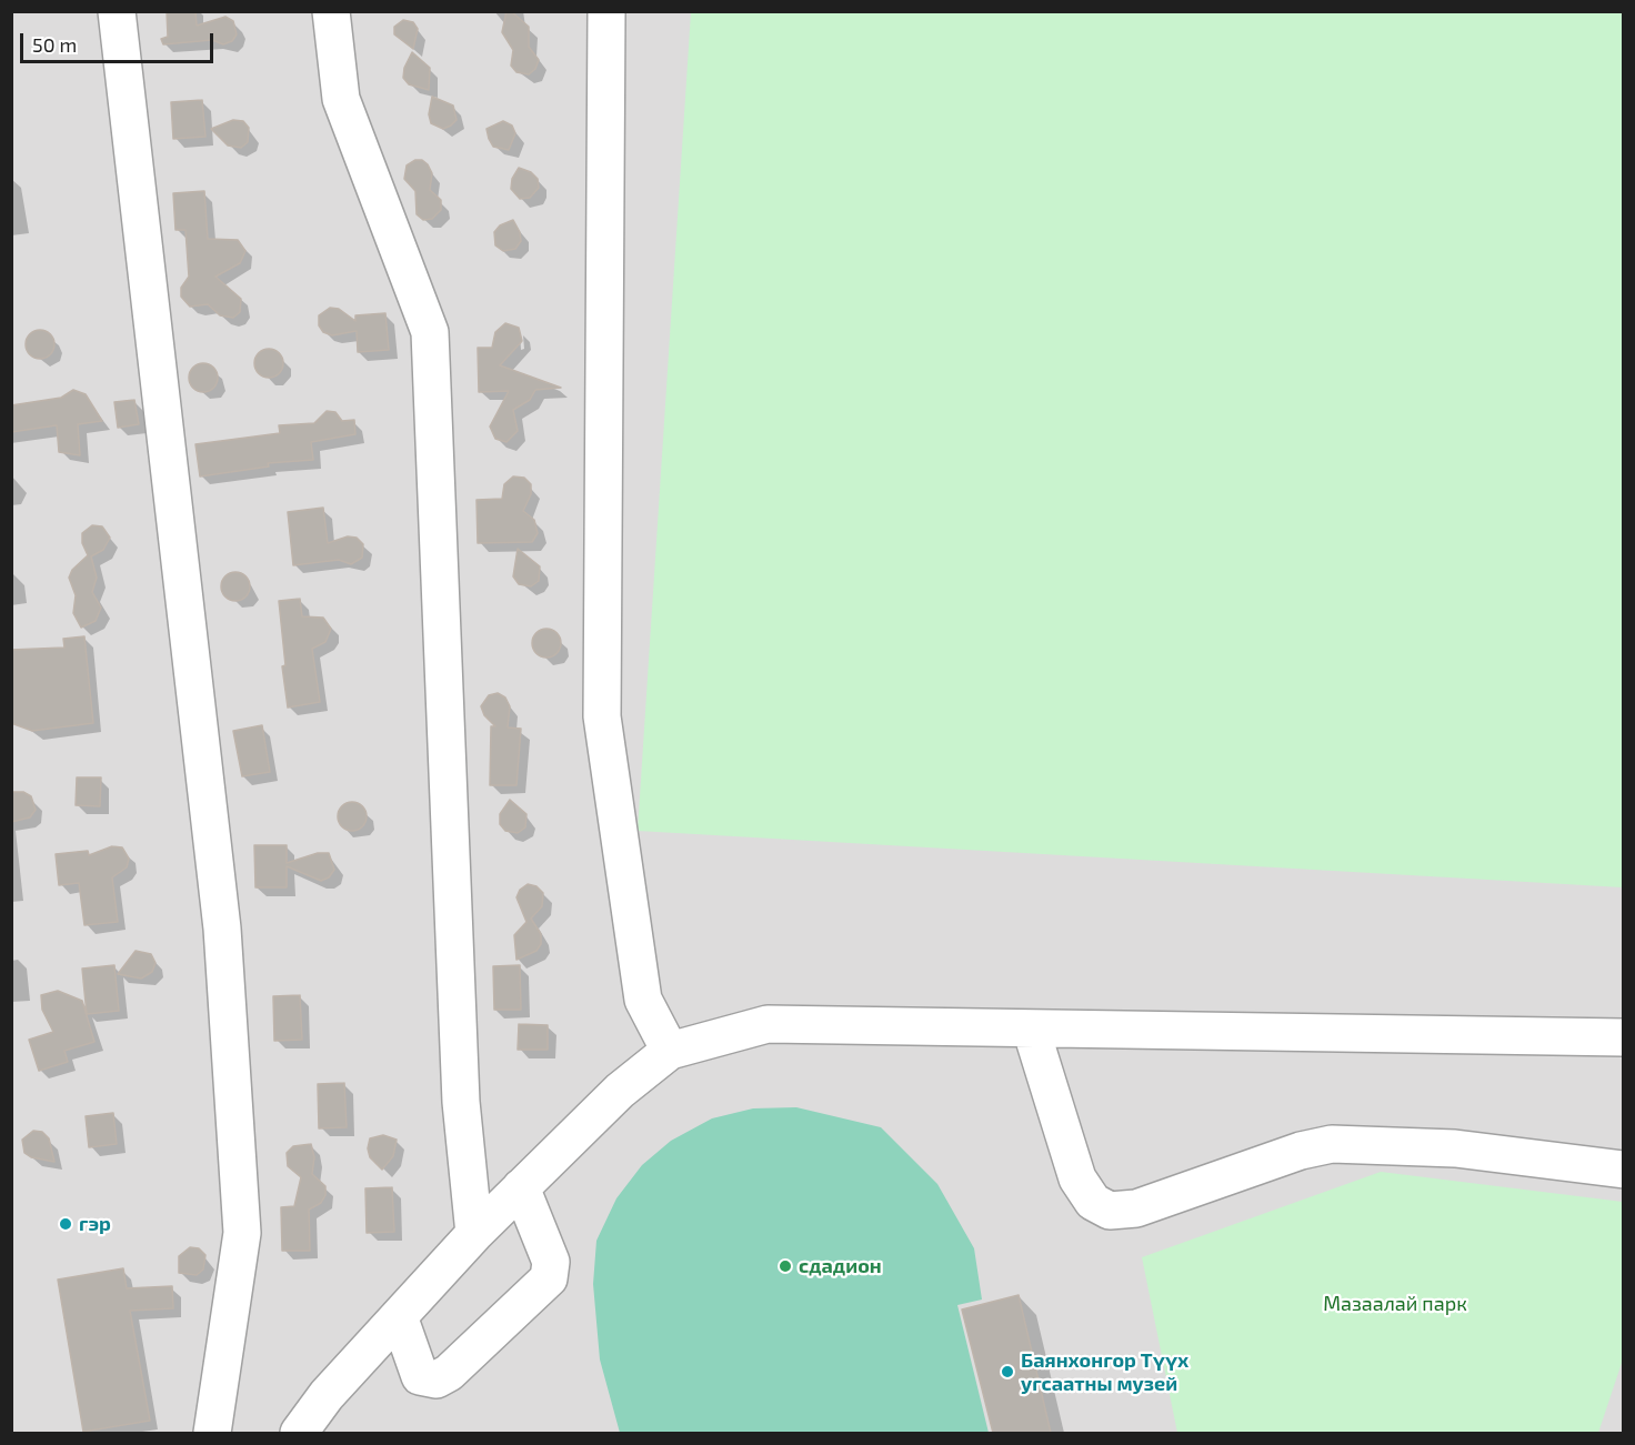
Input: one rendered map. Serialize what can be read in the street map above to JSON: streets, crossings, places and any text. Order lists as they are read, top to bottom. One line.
{"parks":["Мазаалай парк"],"places":["гэр","сдадион","Баянхонгор Түүх угсаатны музей"],"scale_bar":"50 m"}
